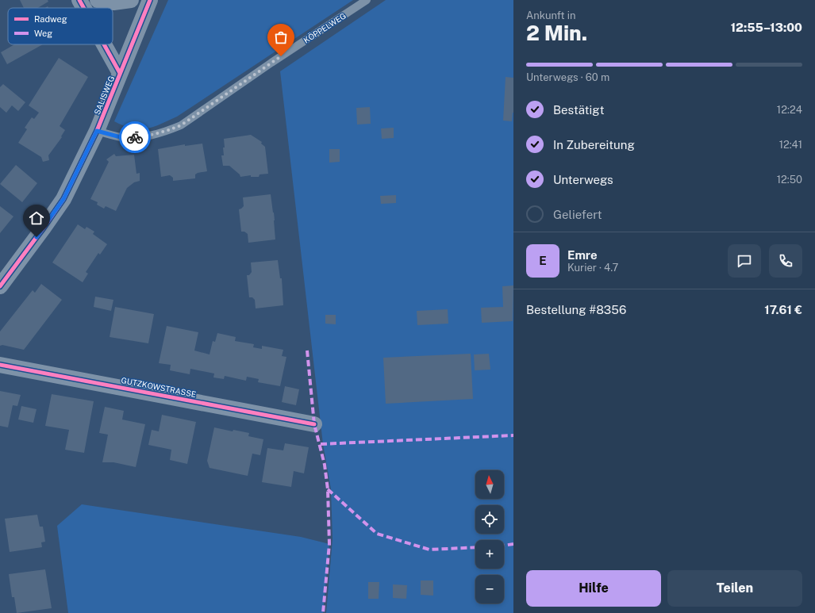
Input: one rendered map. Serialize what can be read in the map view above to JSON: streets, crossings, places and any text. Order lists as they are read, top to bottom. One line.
{"streets":{"street":["SALISWEG","GUTZKOWSTRASSE"],"lane":["KÖPPELWEG"]},"crossings":[["KÖPPELWEG","SALISWEG"]],"legend":["Radweg","Weg"],"north":"top","page":{"heading":["2 Min.","Ankunft in","12:55–13:00"],"panel":["Emre","Kurier · 4.7","Bestellung #8356","17.61 €"],"bar":"Unterwegs · 60 m","list":[["Bestätigt","12:24"],["In Zubereitung","12:41"],["Unterwegs","12:50"],"Geliefert"],"round":"E","map_buttons":["+","−"],"buttons":["Hilfe","Teilen"]}}
